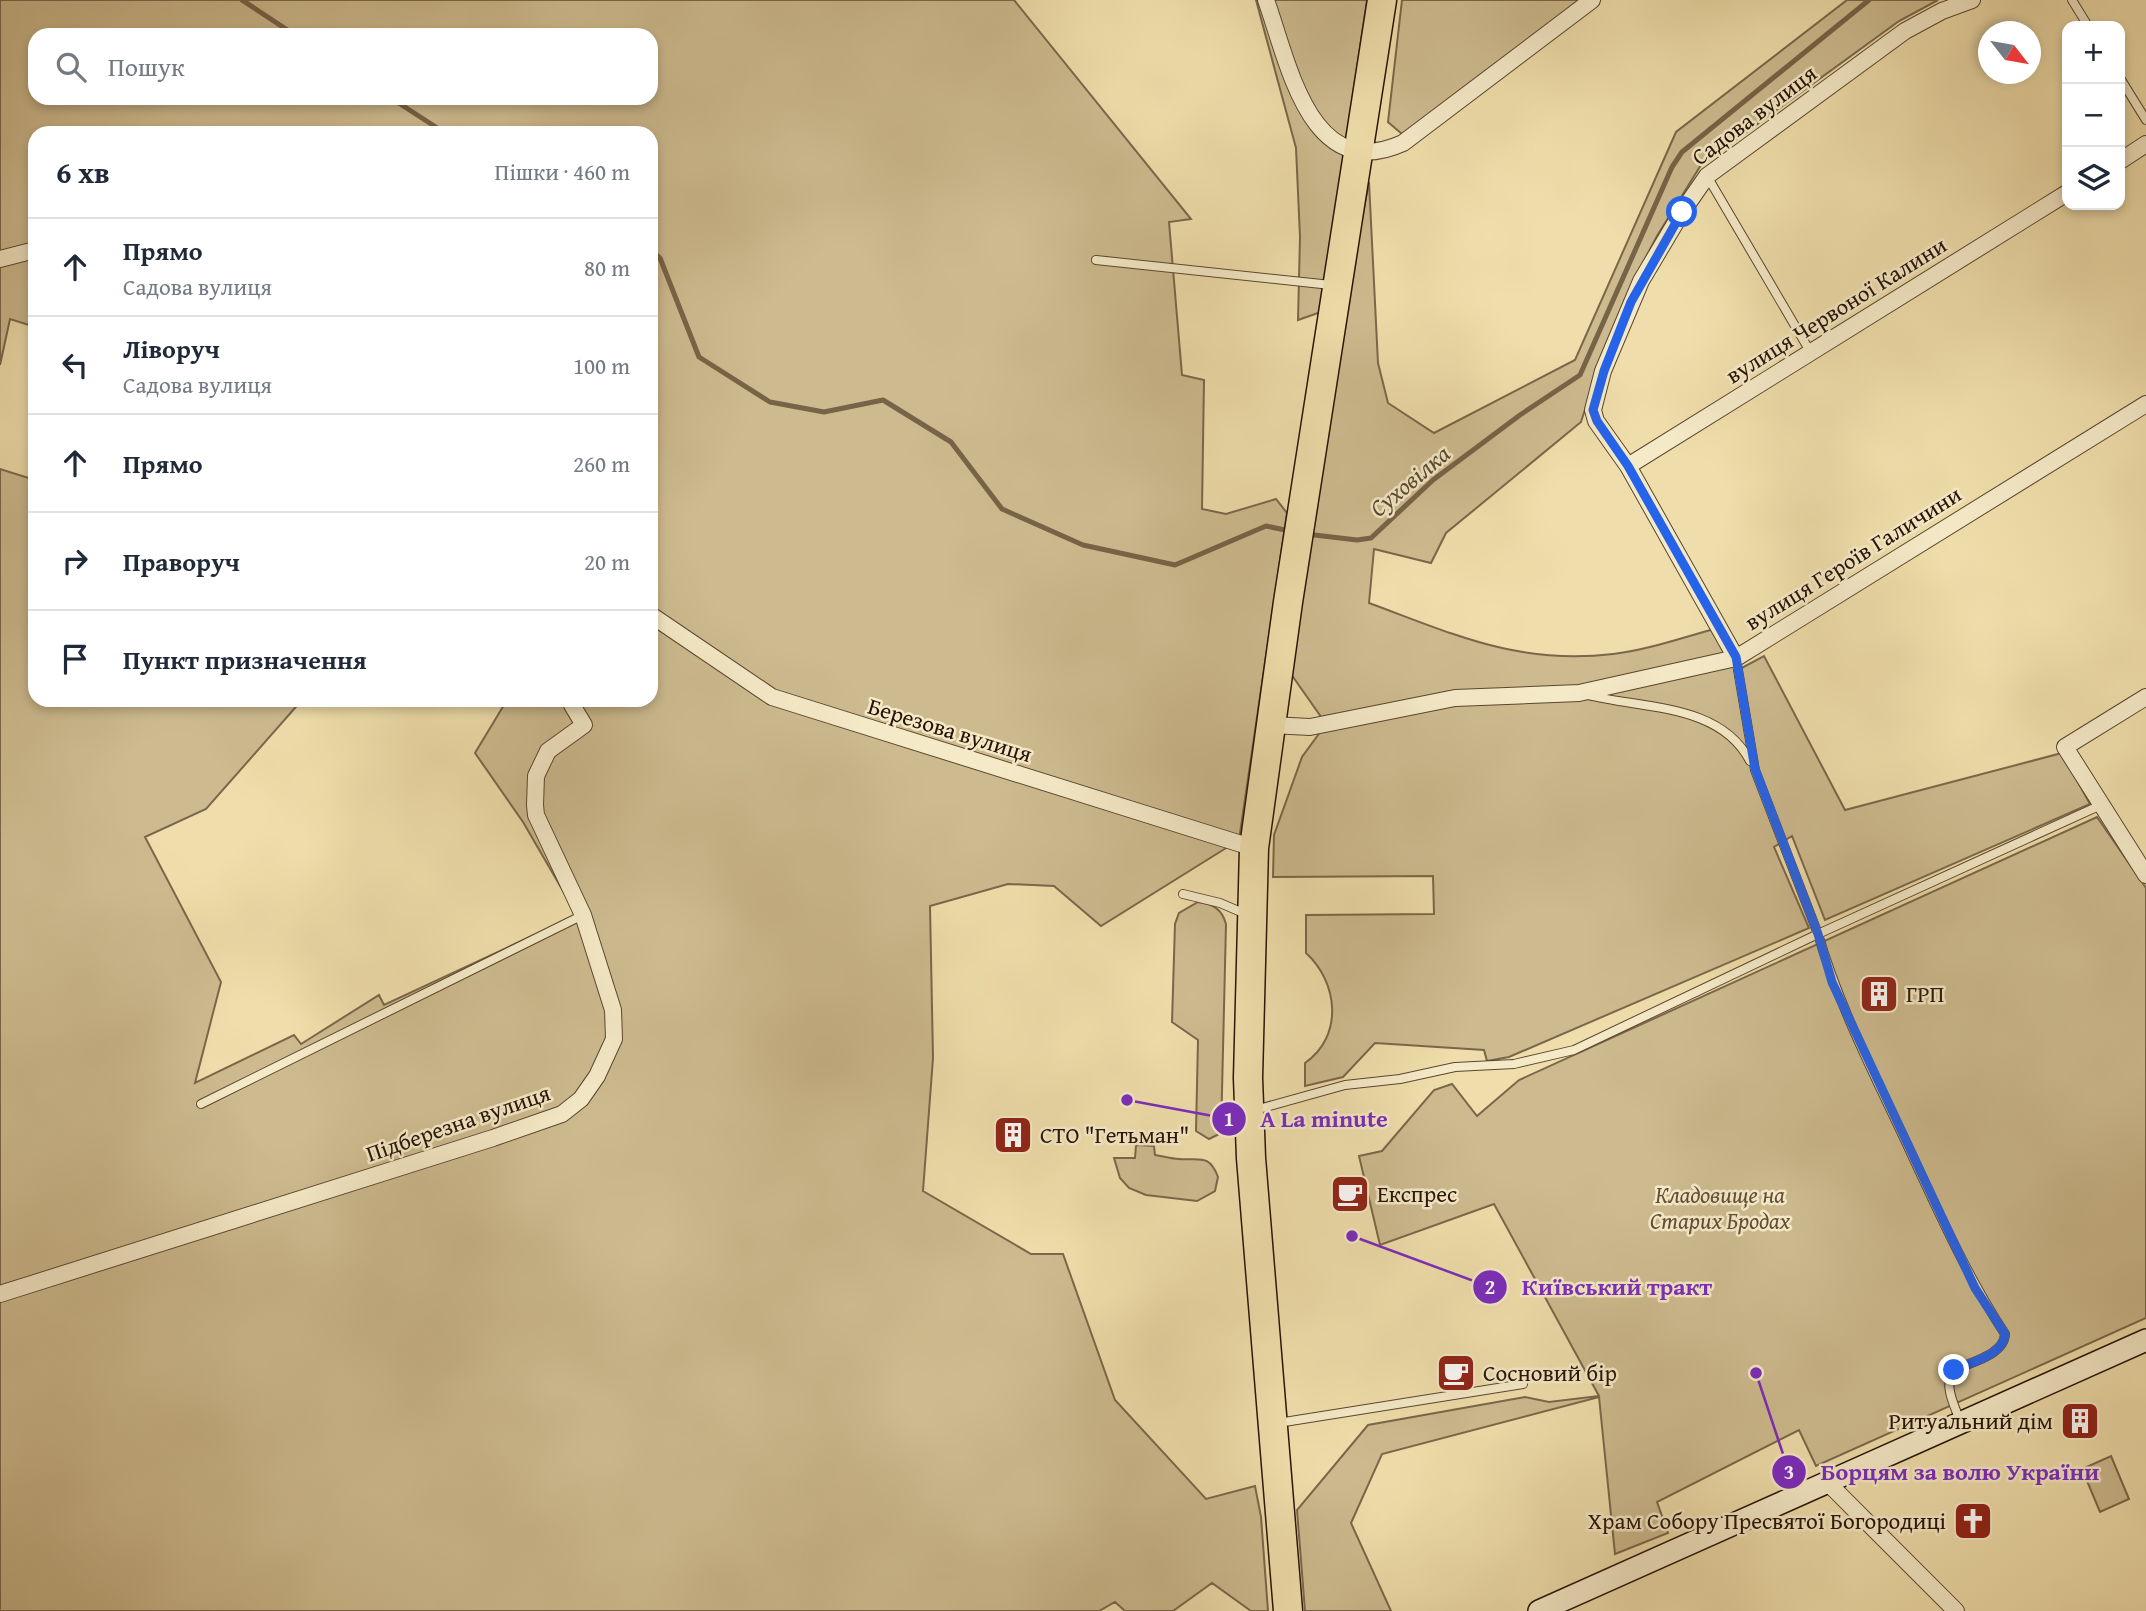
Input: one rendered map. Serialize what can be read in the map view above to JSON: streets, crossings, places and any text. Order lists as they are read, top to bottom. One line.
{"streets":{"street":["Садова вулиця","вулиця Червоної Калини","вулиця Героїв Галичини","Березова вулиця","Підберезна вулиця"]},"crossings":[["Садова вулиця","вулиця Червоної Калини"],["Садова вулиця","вулиця Героїв Галичини"]],"water":["Суховілка"],"parks":["Кладовище на Старих Бродах"],"places":{"building":["ГРП","СТО \"Гетьман\"","Ритуальний дім"],"other":["A La minute","Київський тракт","Борцям за волю України"],"cafe":["Експрес","Сосновий бір"],"church":["Храм Собору Пресвятої Богородиці"]},"north":"bottom right","page":{"map_buttons":["+","−"],"search":"Пошук","heading":["6 хв","Пішки · 460 m"],"list":[["Прямо","Садова вулиця","80 m"],["Ліворуч","Садова вулиця","100 m"],["Прямо","260 m"],["Праворуч","20 m"],"Пункт призначення"]}}
